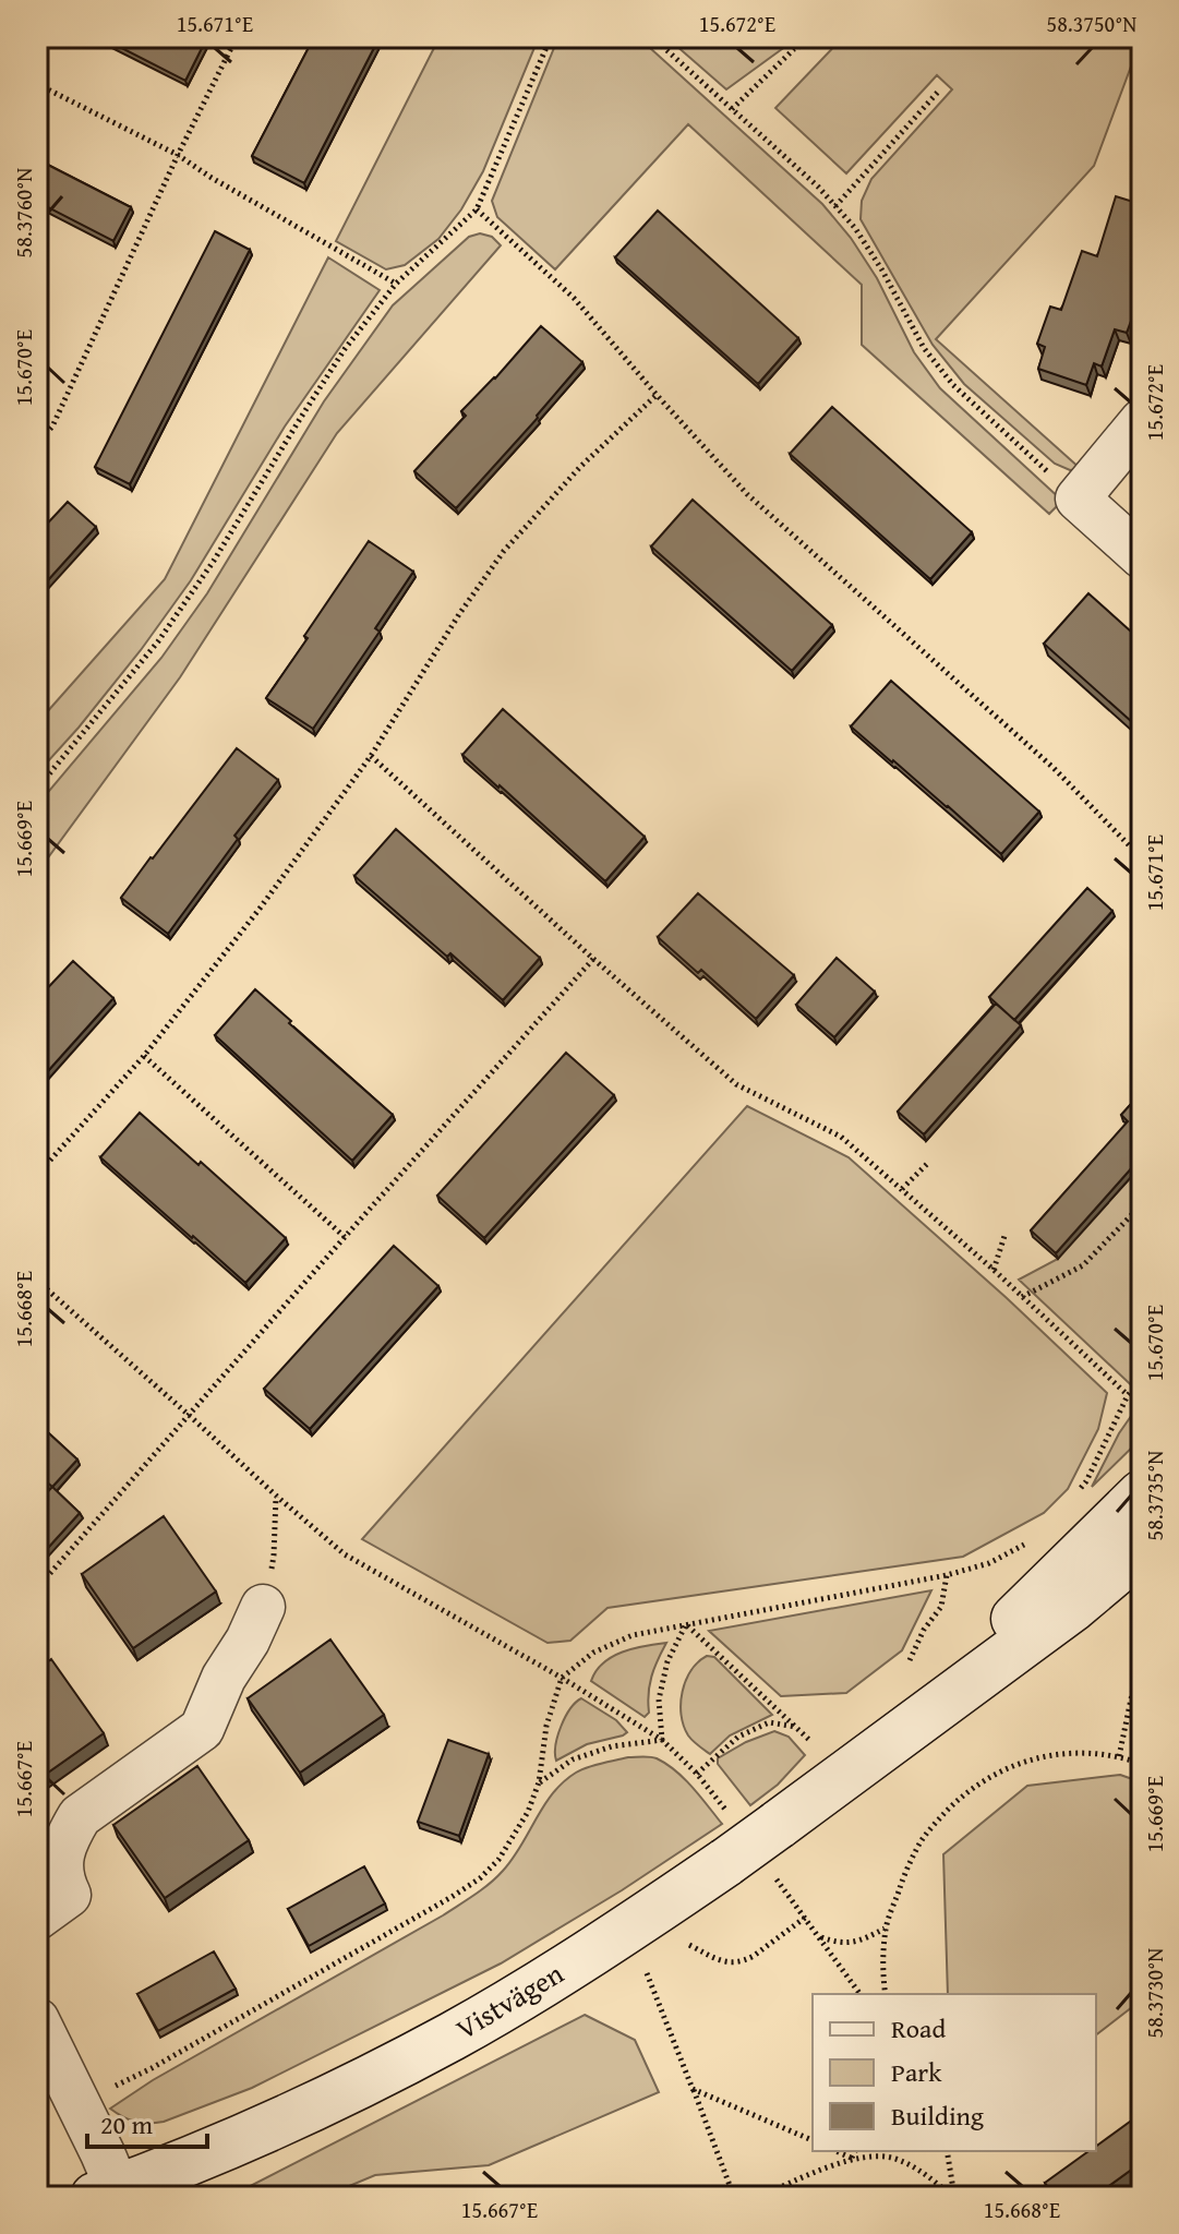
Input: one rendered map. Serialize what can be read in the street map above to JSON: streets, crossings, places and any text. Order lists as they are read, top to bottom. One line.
{"streets":{"main road":["Vistvägen"]},"legend":["Road","Park","Building"],"scale_bar":"20 m","coordinates":["15.671°E","15.672°E","58.3750°N","58.3760°N","15.670°E","15.669°E","15.668°E","58.3735°N","15.667°E","58.3730°N"]}
